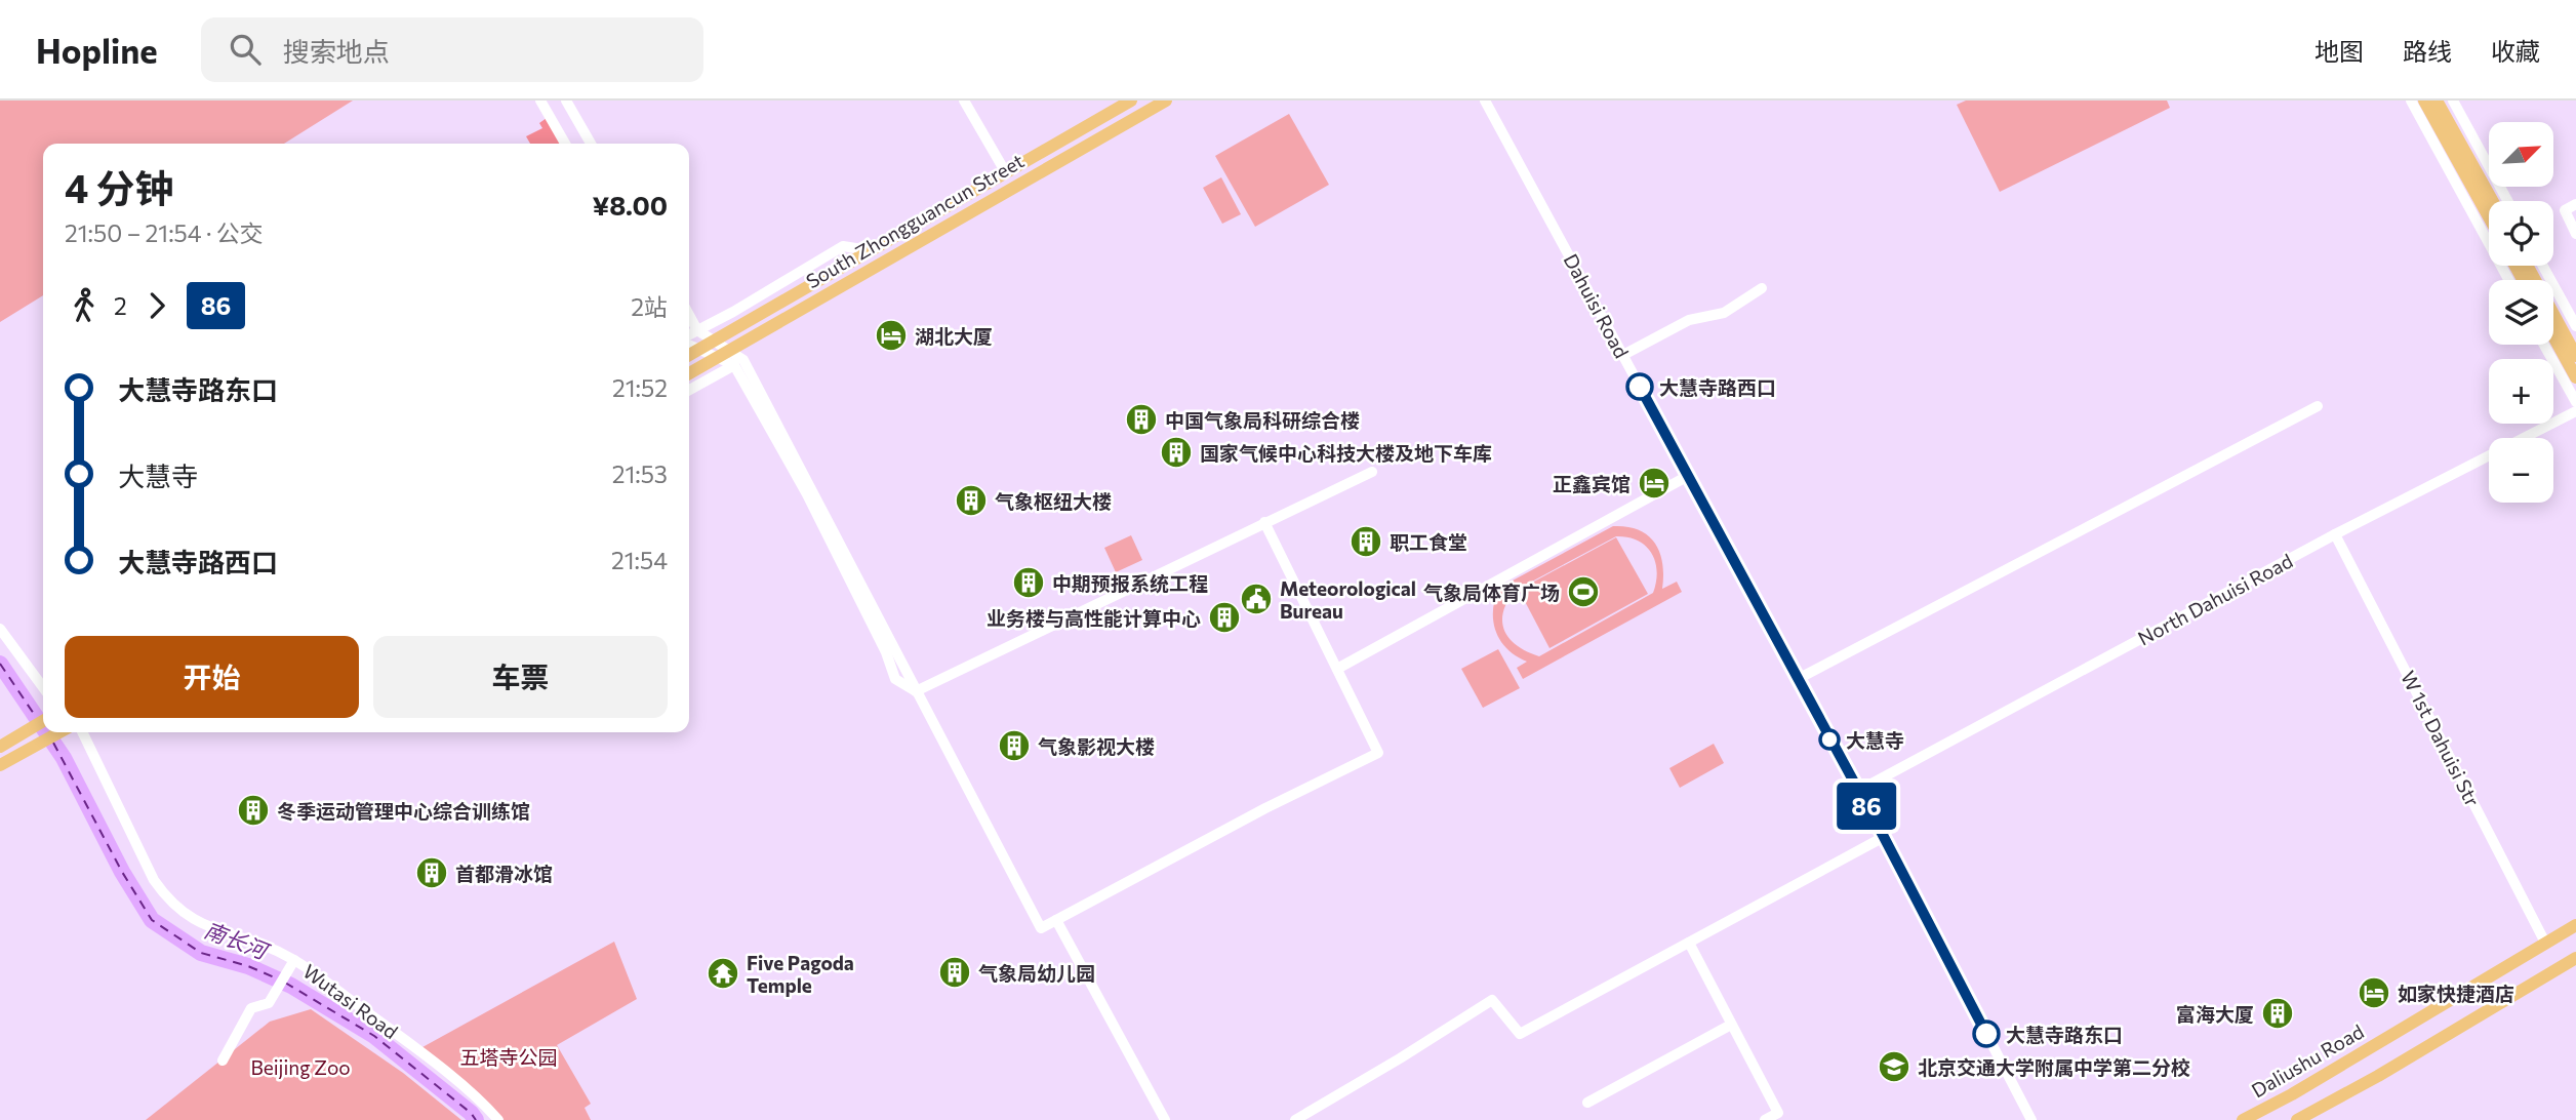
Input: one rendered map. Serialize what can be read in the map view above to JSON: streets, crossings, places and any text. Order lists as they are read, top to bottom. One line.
{"streets":{"main road":["South Zhongguancun Street","Daliushu Road"],"street":["Dahuisi Road","North Dahuisi Road","W 1st Dahuisi Str","Wutasi Road"]},"crossings":[["Dahuisi Road","North Dahuisi Road"],["North Dahuisi Road","W 1st Dahuisi Str"],["W 1st Dahuisi Str","Daliushu Road"]],"water":["南长河"],"parks":["五塔寺公园","Beijing Zoo"],"places":{"hotel":["湖北大厦","正鑫宾馆","如家快捷酒店"],"other":["大慧寺路西口","大慧寺","大慧寺路东口"],"building":["中国气象局科研综合楼","国家气候中心科技大楼及地下车库","气象枢纽大楼","职工食堂","中期预报系统工程","业务楼与高性能计算中心","气象影视大楼","冬季运动管理中心综合训练馆","首都滑冰馆","气象局幼儿园","富海大厦"],"sports":["气象局体育广场"],"public building":["Meteorological Bureau"],"temple":["Five Pagoda Temple"],"school or university":["北京交通大学附属中学第二分校"]},"lines":["bus line 86"],"north":"top right","page":{"header":"Hopline","search":"搜索地点","nav":["地图","路线","收藏"],"on_map":"86","map_buttons":["+","−"],"heading":["4 分钟","21:50 – 21:54 · 公交","¥8.00"],"legs":["2","86","2站"],"list":[{"name":"大慧寺路东口","value":"21:52"},{"name":"大慧寺","value":"21:53"},{"name":"大慧寺路西口","value":"21:54"}],"buttons":["开始","车票"]}}
